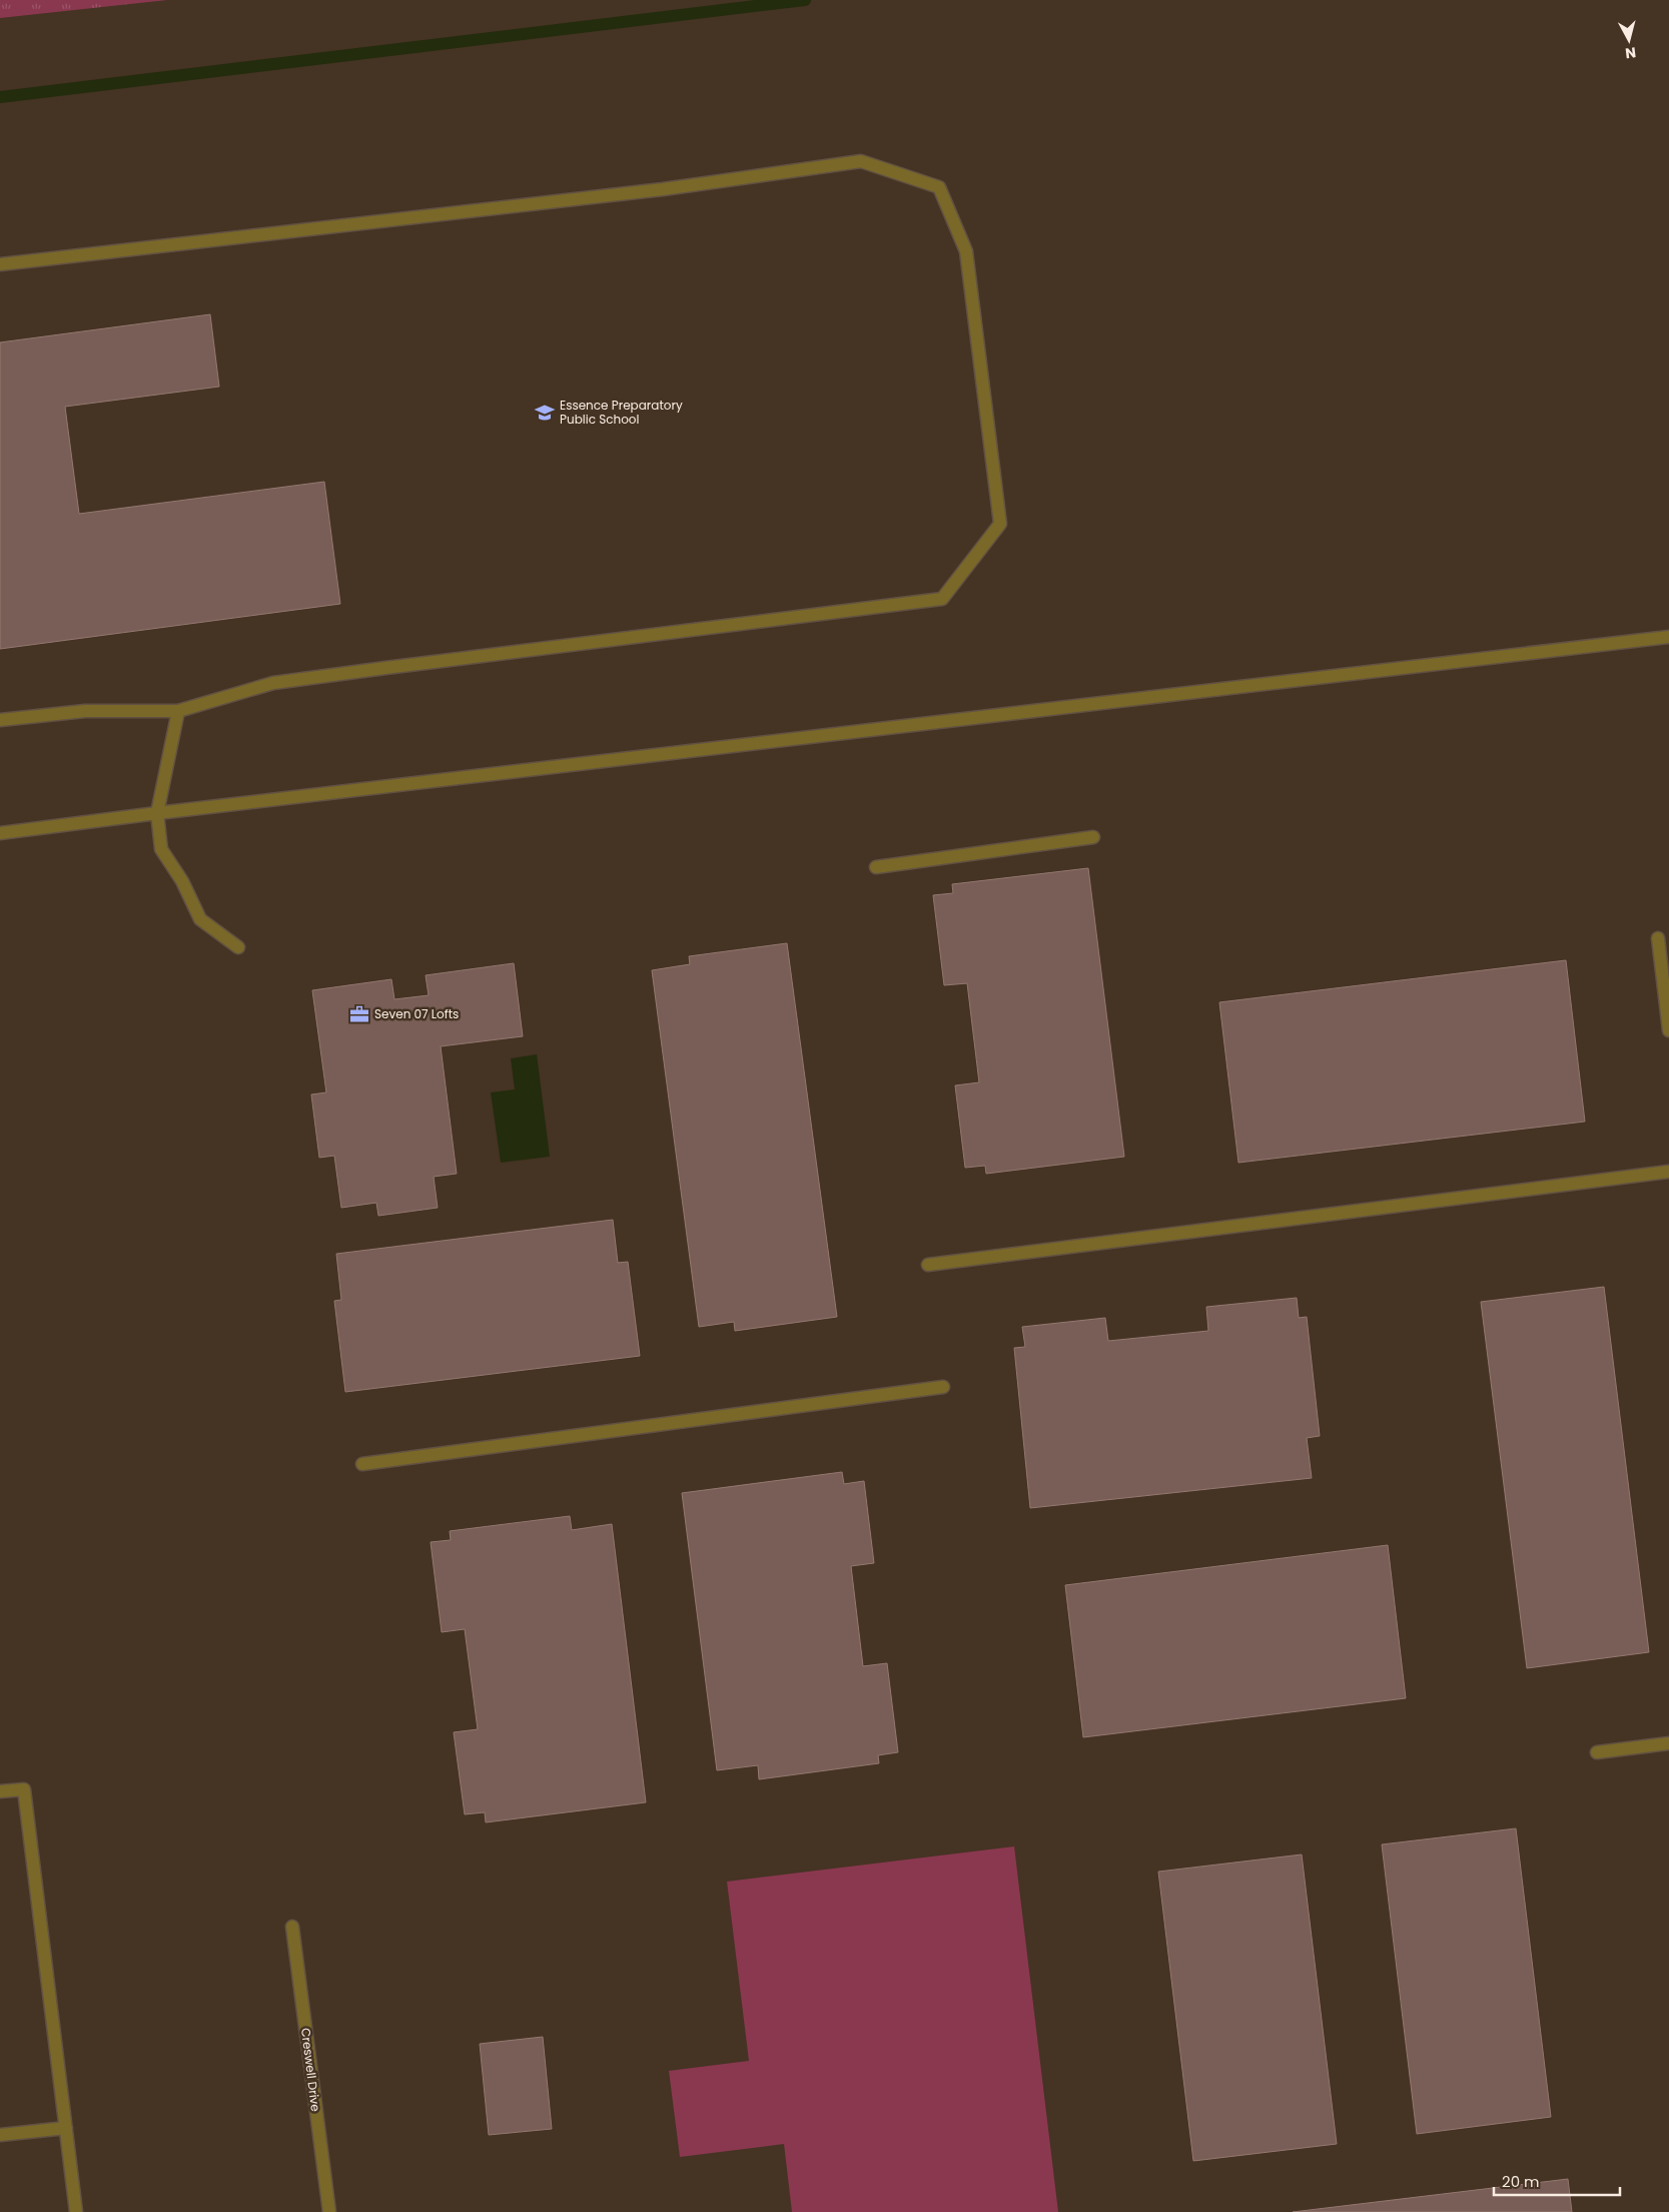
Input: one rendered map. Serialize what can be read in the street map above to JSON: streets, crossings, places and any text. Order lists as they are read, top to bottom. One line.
{"streets":{"street":["Creswell Drive"]},"places":{"school or university":["Essence Preparatory Public School"],"office":["Seven 07 Lofts"]},"scale_bar":"20 m","north":"bottom"}
